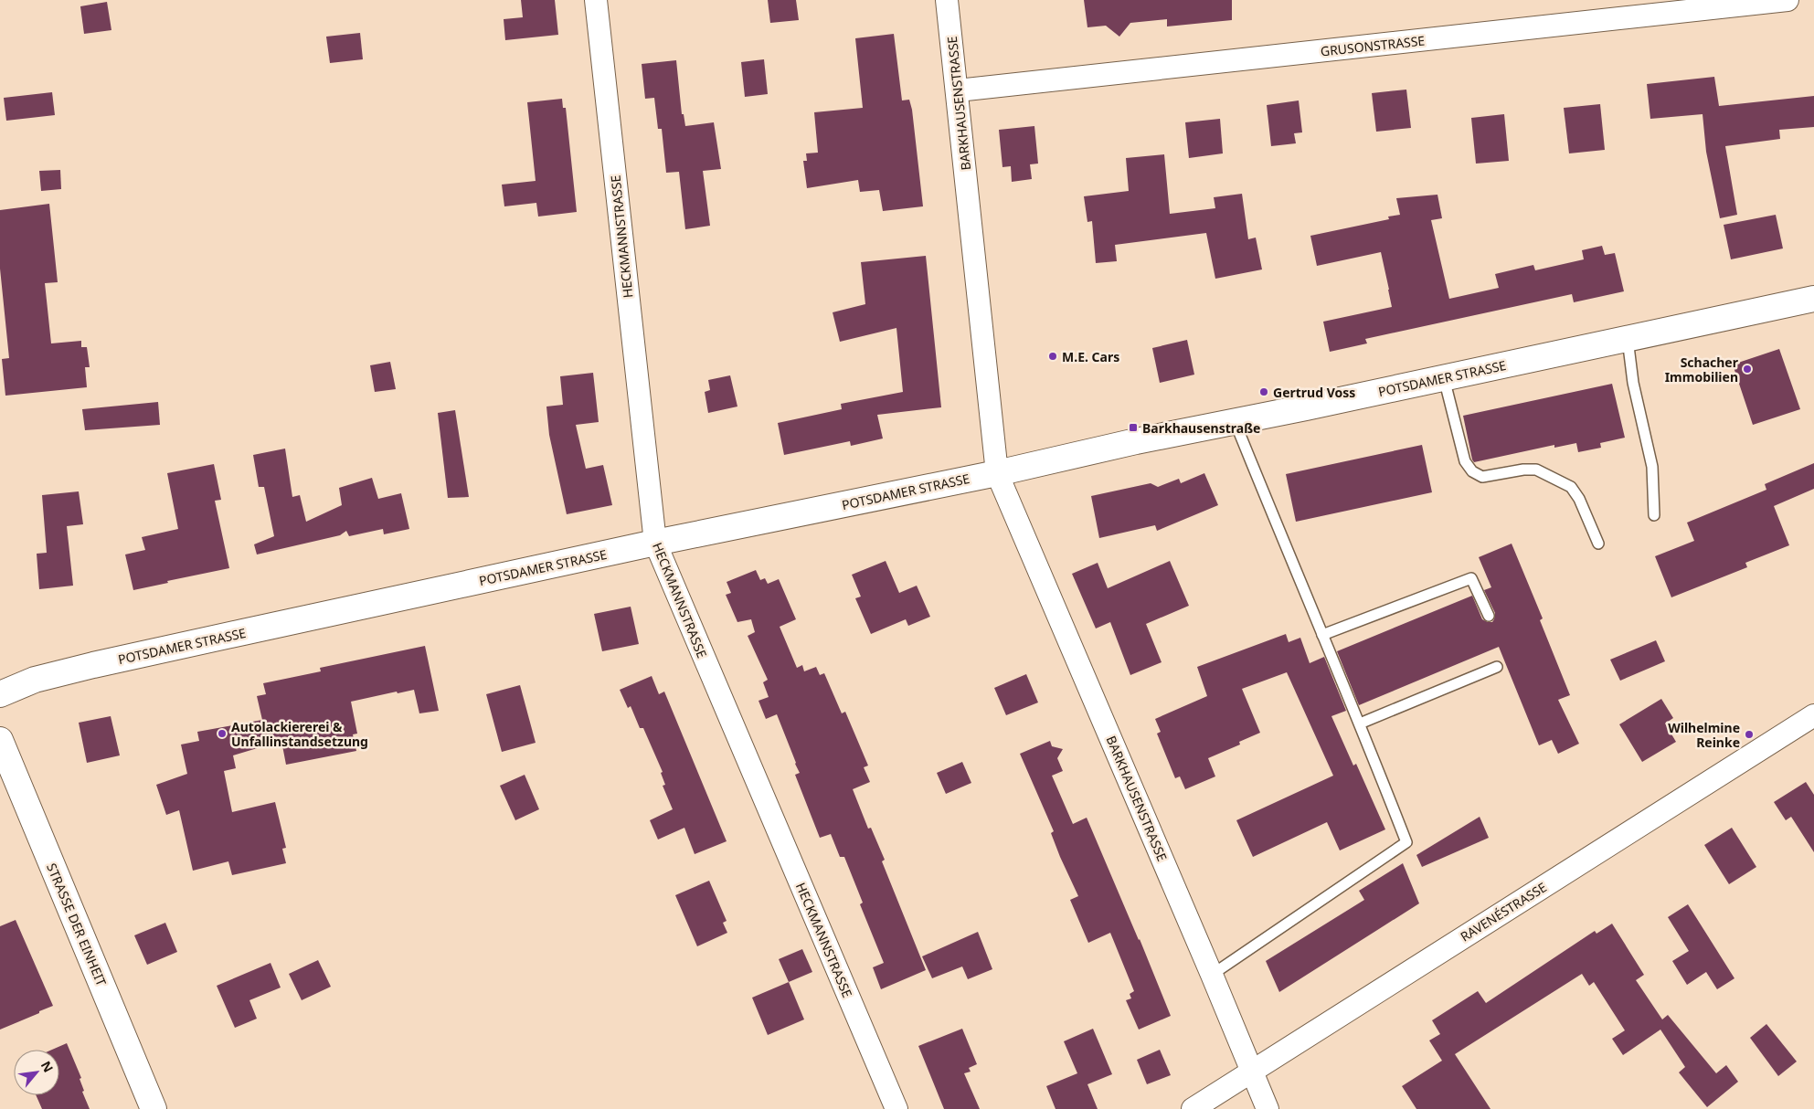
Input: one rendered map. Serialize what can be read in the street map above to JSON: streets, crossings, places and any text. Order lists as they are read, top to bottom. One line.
{"streets":{"street":["GRUSONSTRASSE","BARKHAUSENSTRASSE","HECKMANNSTRASSE","POTSDAMER STRASSE","RAVENÉSTRASSE","STRASSE DER EINHEIT"]},"crossings":[["GRUSONSTRASSE","BARKHAUSENSTRASSE"],["BARKHAUSENSTRASSE","POTSDAMER STRASSE"],["BARKHAUSENSTRASSE","RAVENÉSTRASSE"],["HECKMANNSTRASSE","POTSDAMER STRASSE"]],"places":{"other":["M.E. Cars","Schacher Immobilien","Gertrud Voss","Autolackiererei & Unfallinstandsetzung","Wilhelmine Reinke"],"transit":["Barkhausenstraße"]},"north":"top right"}
